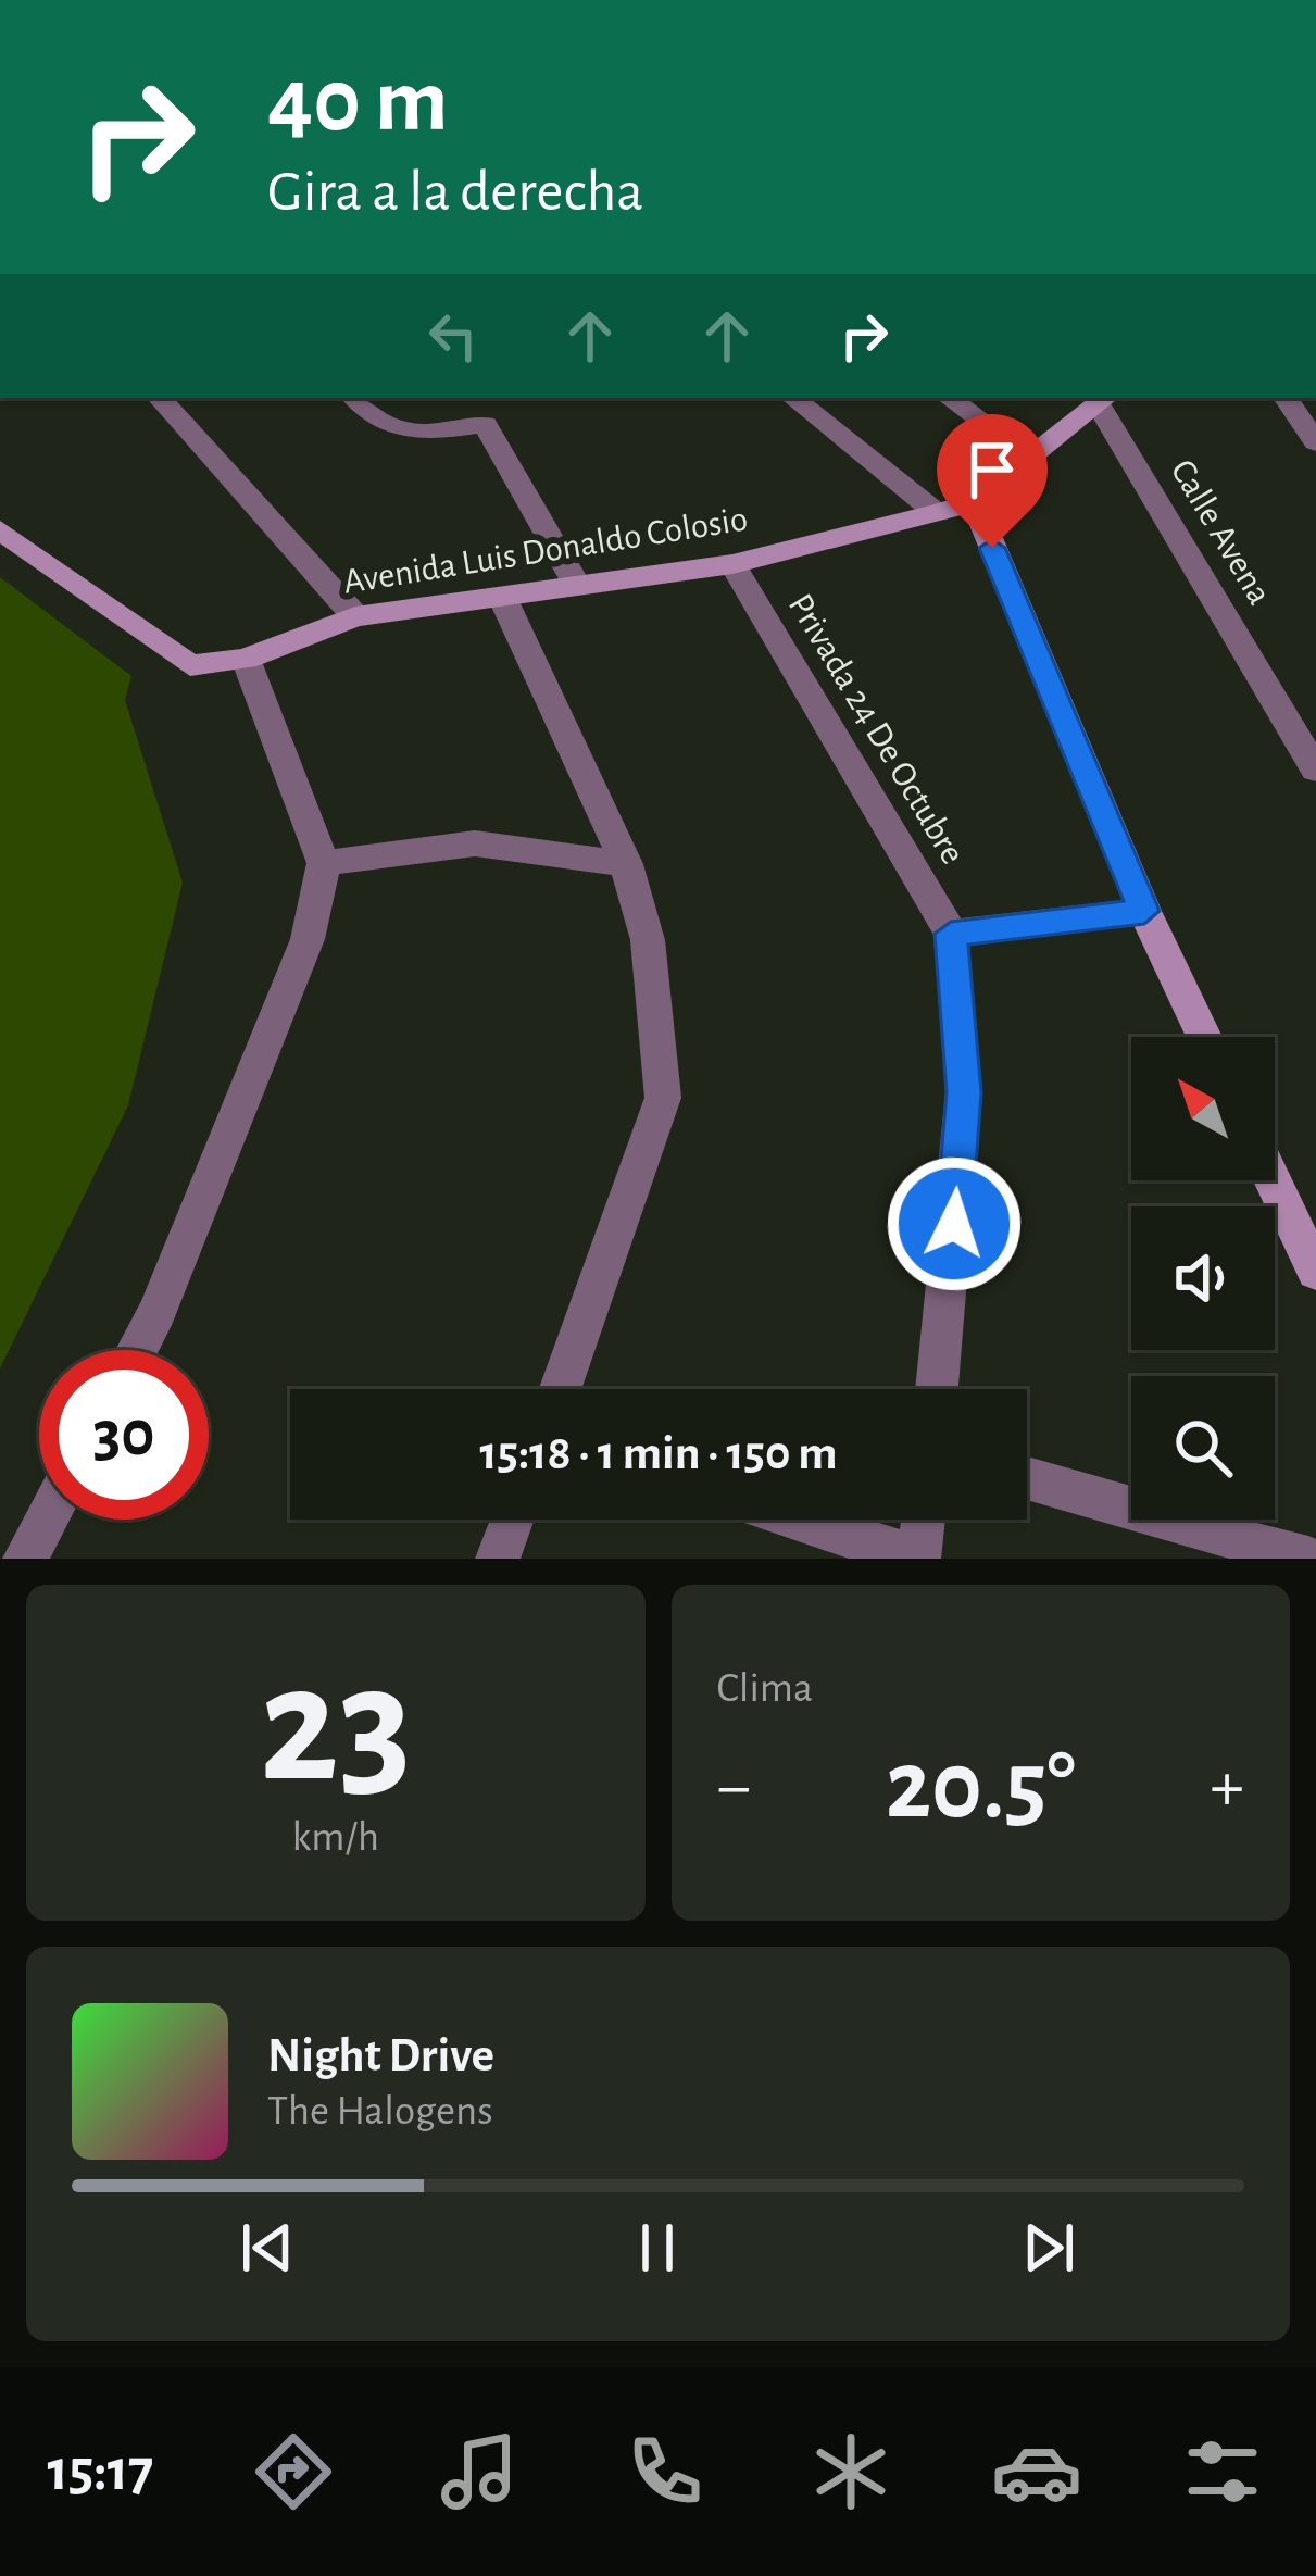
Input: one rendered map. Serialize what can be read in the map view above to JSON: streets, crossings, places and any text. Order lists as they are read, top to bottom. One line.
{"streets":{"main road":["Avenida Luis Donaldo Colosio"],"street":["Calle Avena","Privada 24 De Octubre"]},"crossings":[["Calle Avena","Avenida Luis Donaldo Colosio"],["Avenida Luis Donaldo Colosio","Privada 24 De Octubre"]],"north":"top left","page":{"turn":["40 m","Gira a la derecha"],"limit":"30","trip":"15:18 · 1 min · 150 m","tile":[["23","km/h"],"Clima"],"heat":["−","20.5°","+"],"song":["Night Drive","The Halogens"],"tabs":"15:17"}}
